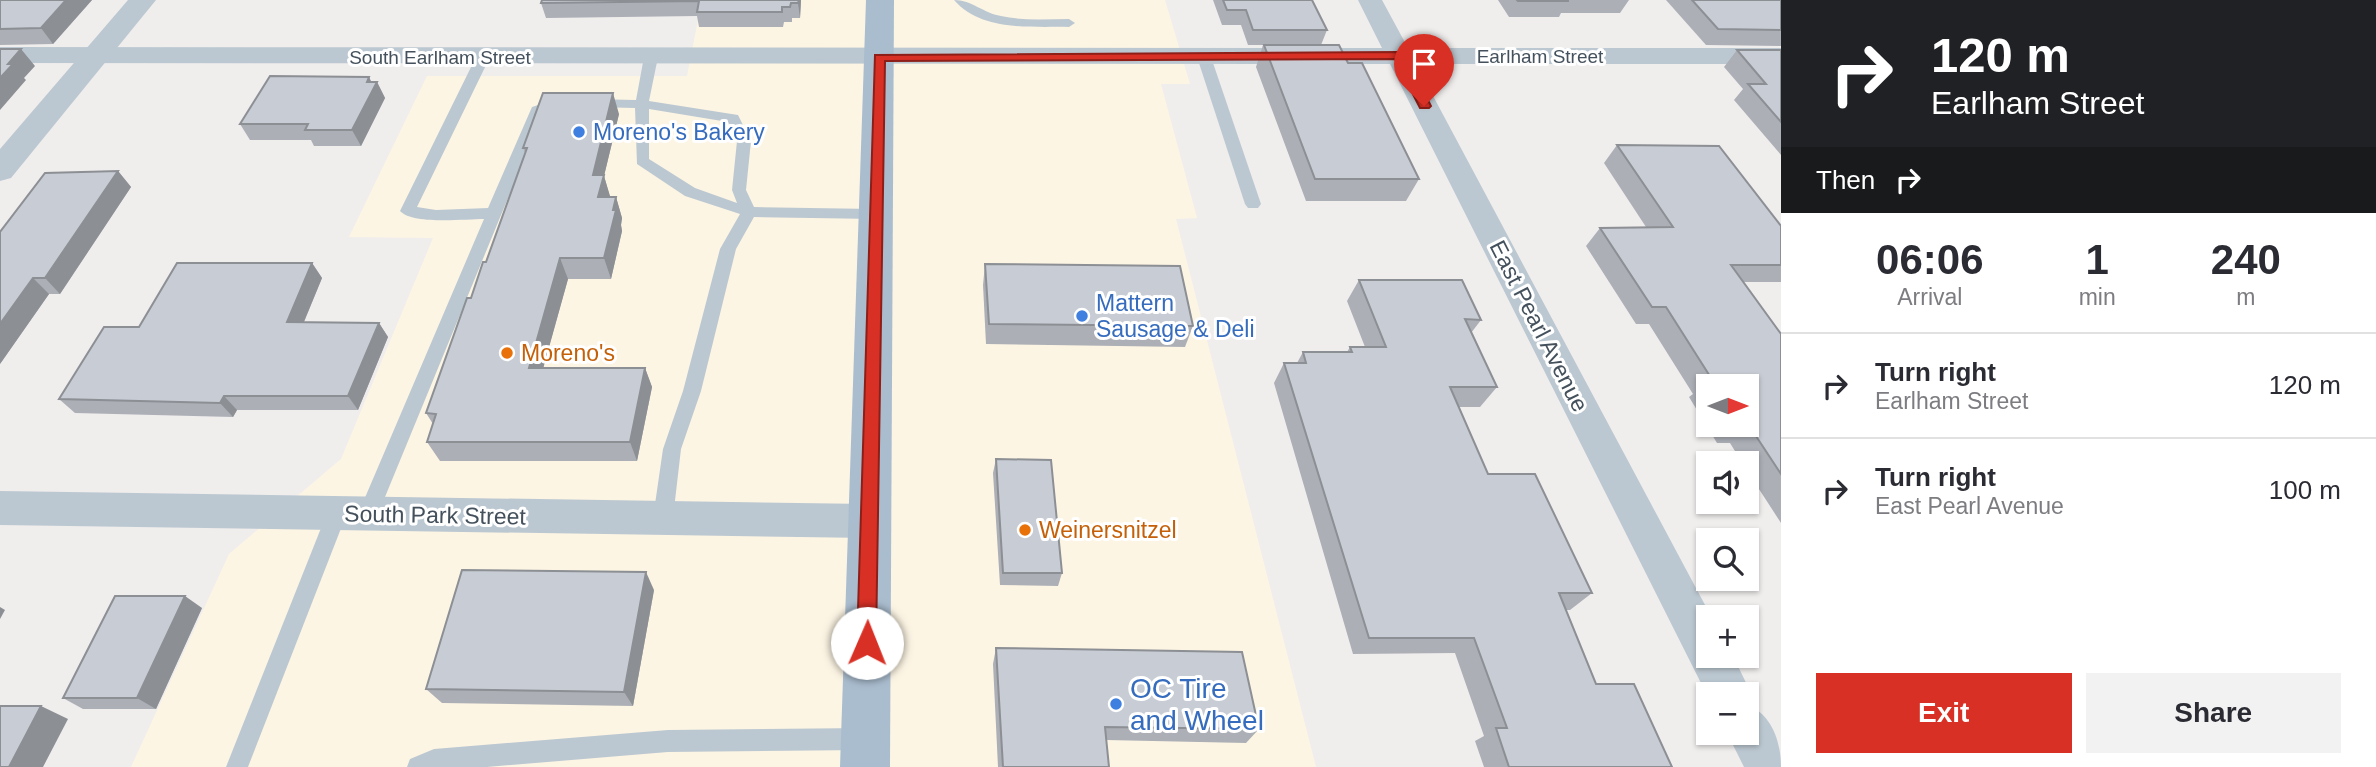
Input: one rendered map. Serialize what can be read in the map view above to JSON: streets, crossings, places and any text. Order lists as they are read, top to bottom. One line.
{"streets":{"street":["Earlham Street","South Earlham Street","East Pearl Avenue","South Park Street"]},"crossings":[["Earlham Street","South Earlham Street"],["Earlham Street","East Pearl Avenue"]],"places":["Moreno's Bakery","Mattern Sausage & Deli","Moreno's","Weinersnitzel","OC Tire and Wheel"],"north":"right","page":{"turn":["120 m","Earlham Street"],"then":"Then","eta":["06:06","Arrival","1","min","240","m"],"list":[{"name":"Turn right","note":"Earlham Street","value":"120 m"},{"name":"Turn right","note":"East Pearl Avenue","value":"100 m"}],"map_buttons":["+","−"],"buttons":["Exit","Share"]}}
